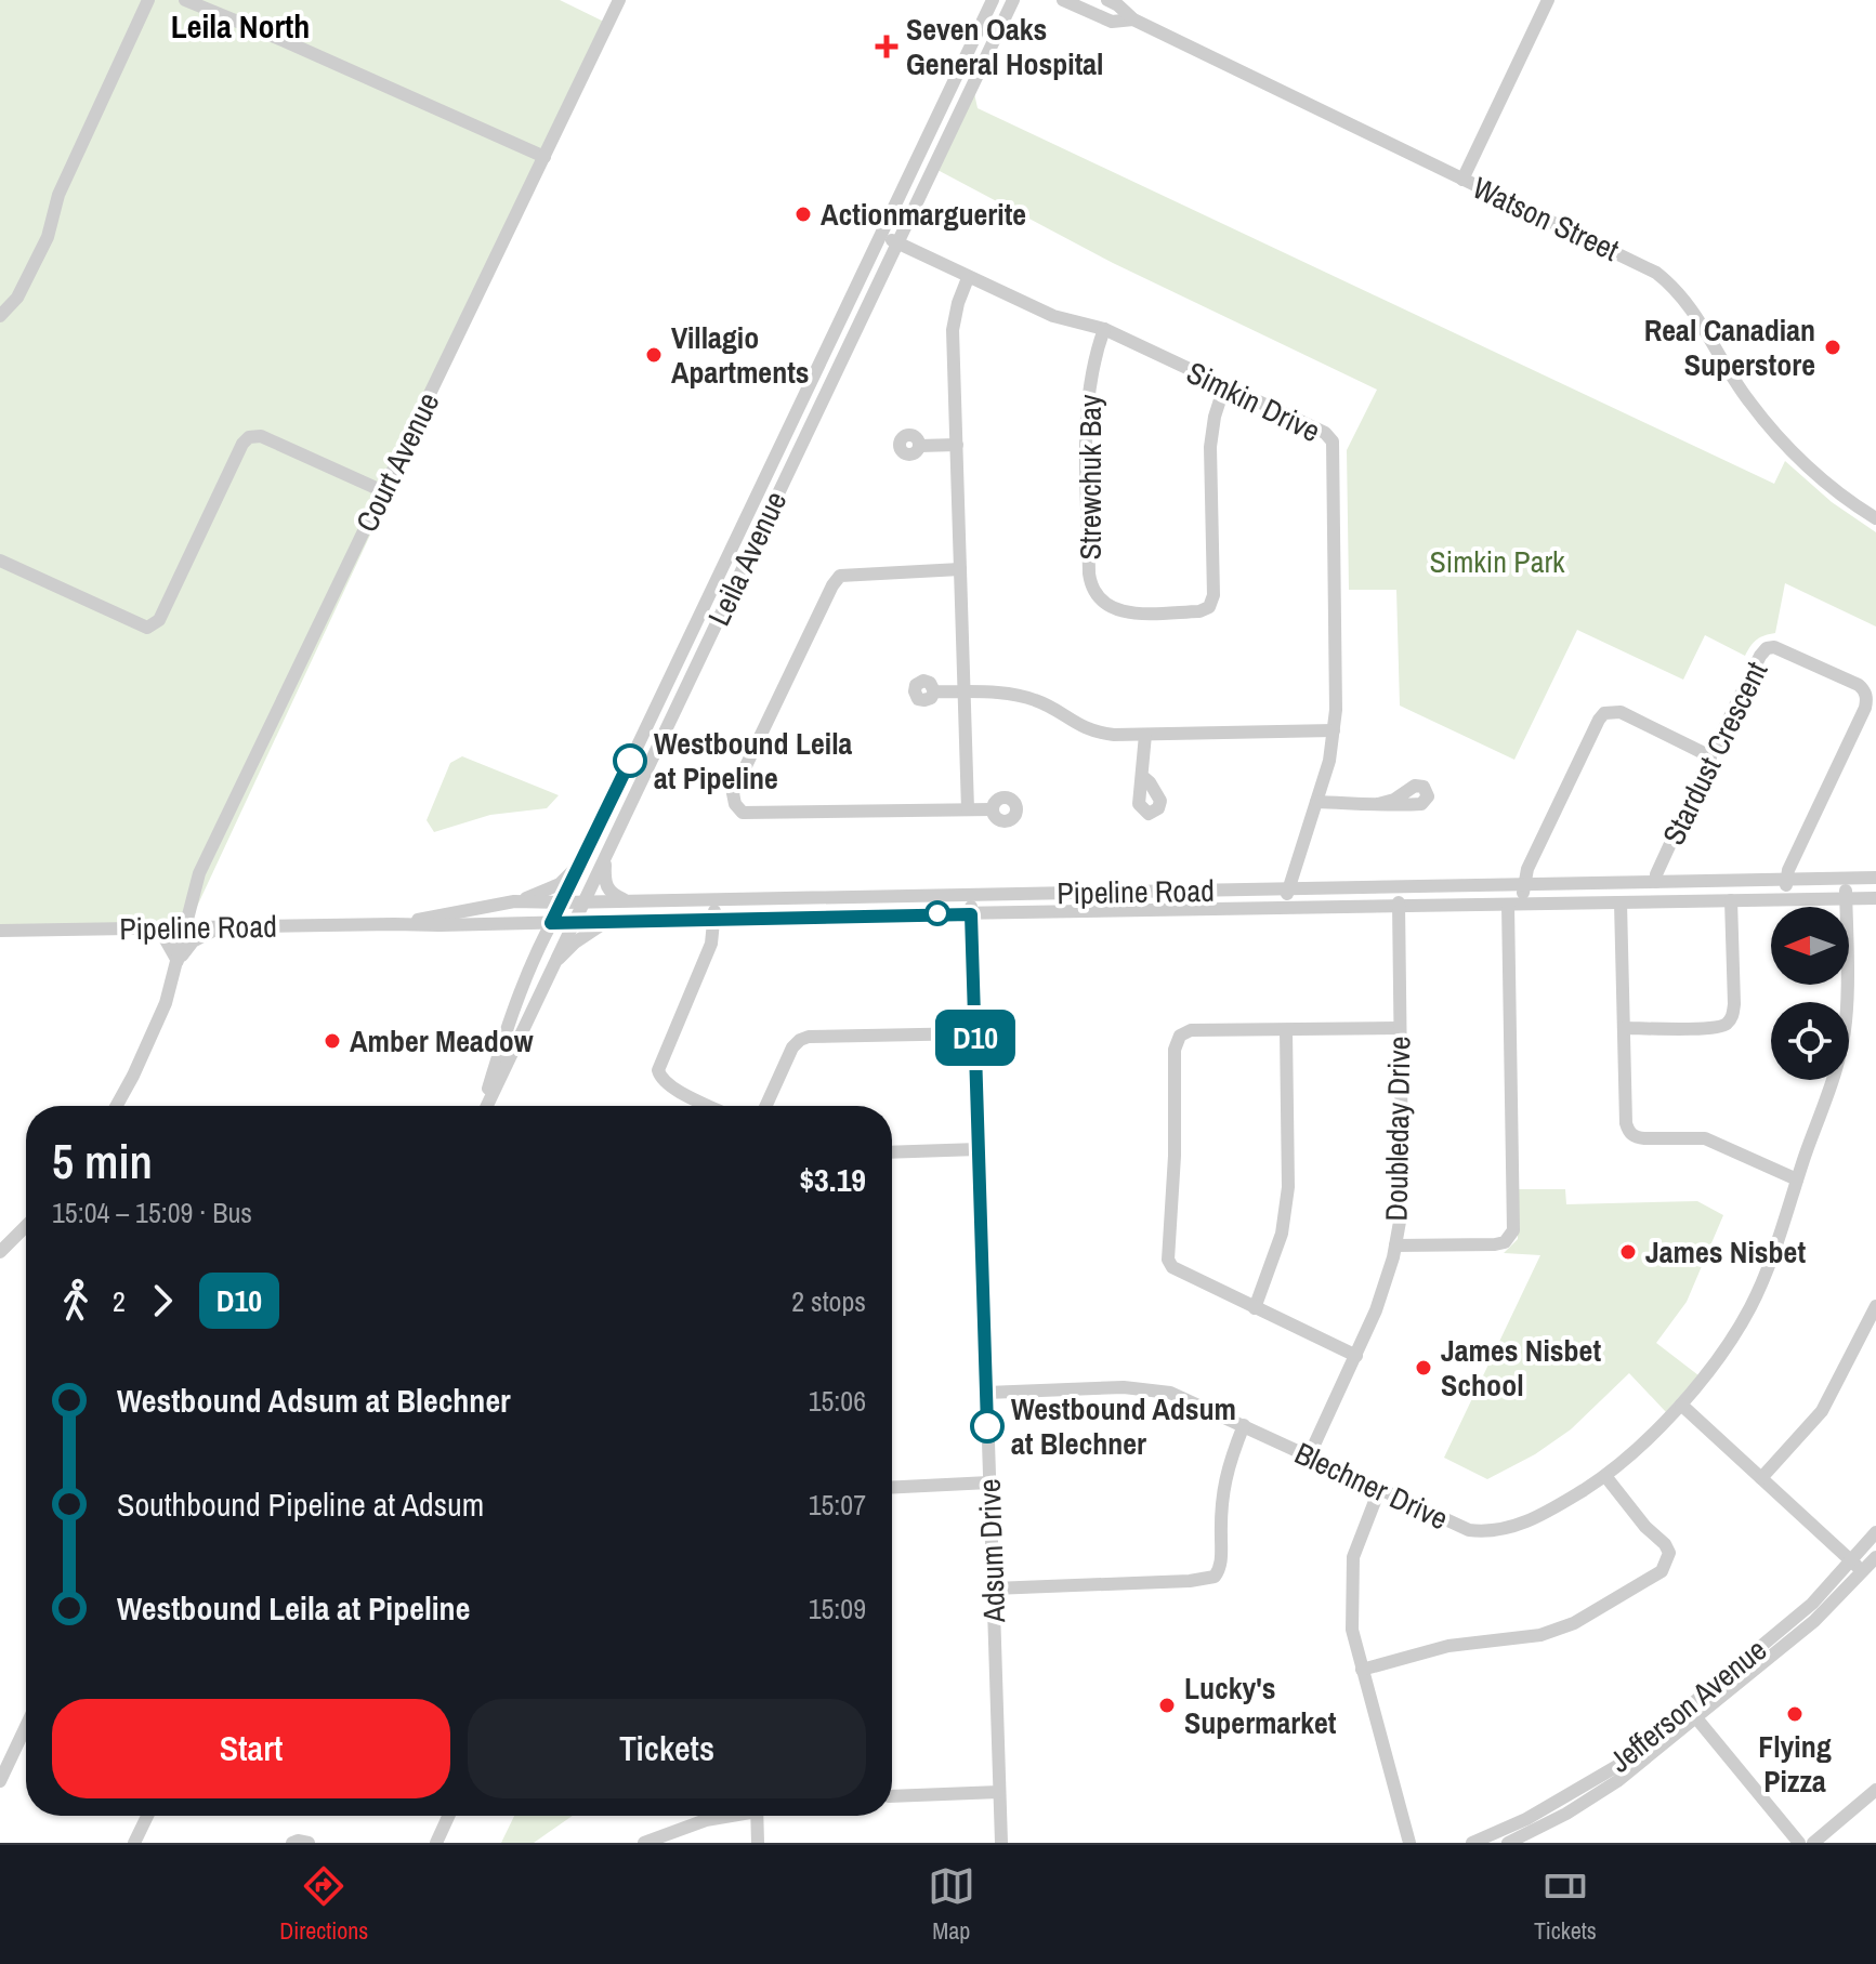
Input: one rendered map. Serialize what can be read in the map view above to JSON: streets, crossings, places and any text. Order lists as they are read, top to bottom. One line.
{"streets":{"street":["Watson Street","Simkin Drive","Court Avenue","Strewchuk Bay","Leila Avenue","Stardust Crescent","Pipeline Road","Doubleday Drive","Blechner Drive","Adsum Drive","Jefferson Avenue"]},"crossings":[["Simkin Drive","Strewchuk Bay"],["Simkin Drive","Leila Avenue"],["Simkin Drive","Pipeline Road"],["Court Avenue","Pipeline Road"],["Leila Avenue","Pipeline Road"],["Stardust Crescent","Pipeline Road"],["Pipeline Road","Doubleday Drive"],["Pipeline Road","Blechner Drive"],["Pipeline Road","Adsum Drive"],["Doubleday Drive","Blechner Drive"],["Blechner Drive","Adsum Drive"]],"districts":["Leila North"],"parks":["Simkin Park"],"places":{"health":["Seven Oaks General Hospital"],"other":["Actionmarguerite","Real Canadian Superstore","Villagio Apartments","Westbound Leila at Pipeline","Amber Meadow","James Nisbet","James Nisbet School","Westbound Adsum at Blechner","Lucky's Supermarket","Flying Pizza"]},"lines":["bus line D10"],"north":"left","page":{"on_map":"D10","heading":["5 min","15:04 – 15:09 · Bus","$3.19"],"legs":["2","D10","2 stops"],"list":[{"name":"Westbound Adsum at Blechner","value":"15:06"},{"name":"Southbound Pipeline at Adsum","value":"15:07"},{"name":"Westbound Leila at Pipeline","value":"15:09"}],"buttons":["Start","Tickets"],"tabs":["Directions","Map","Tickets"]}}
